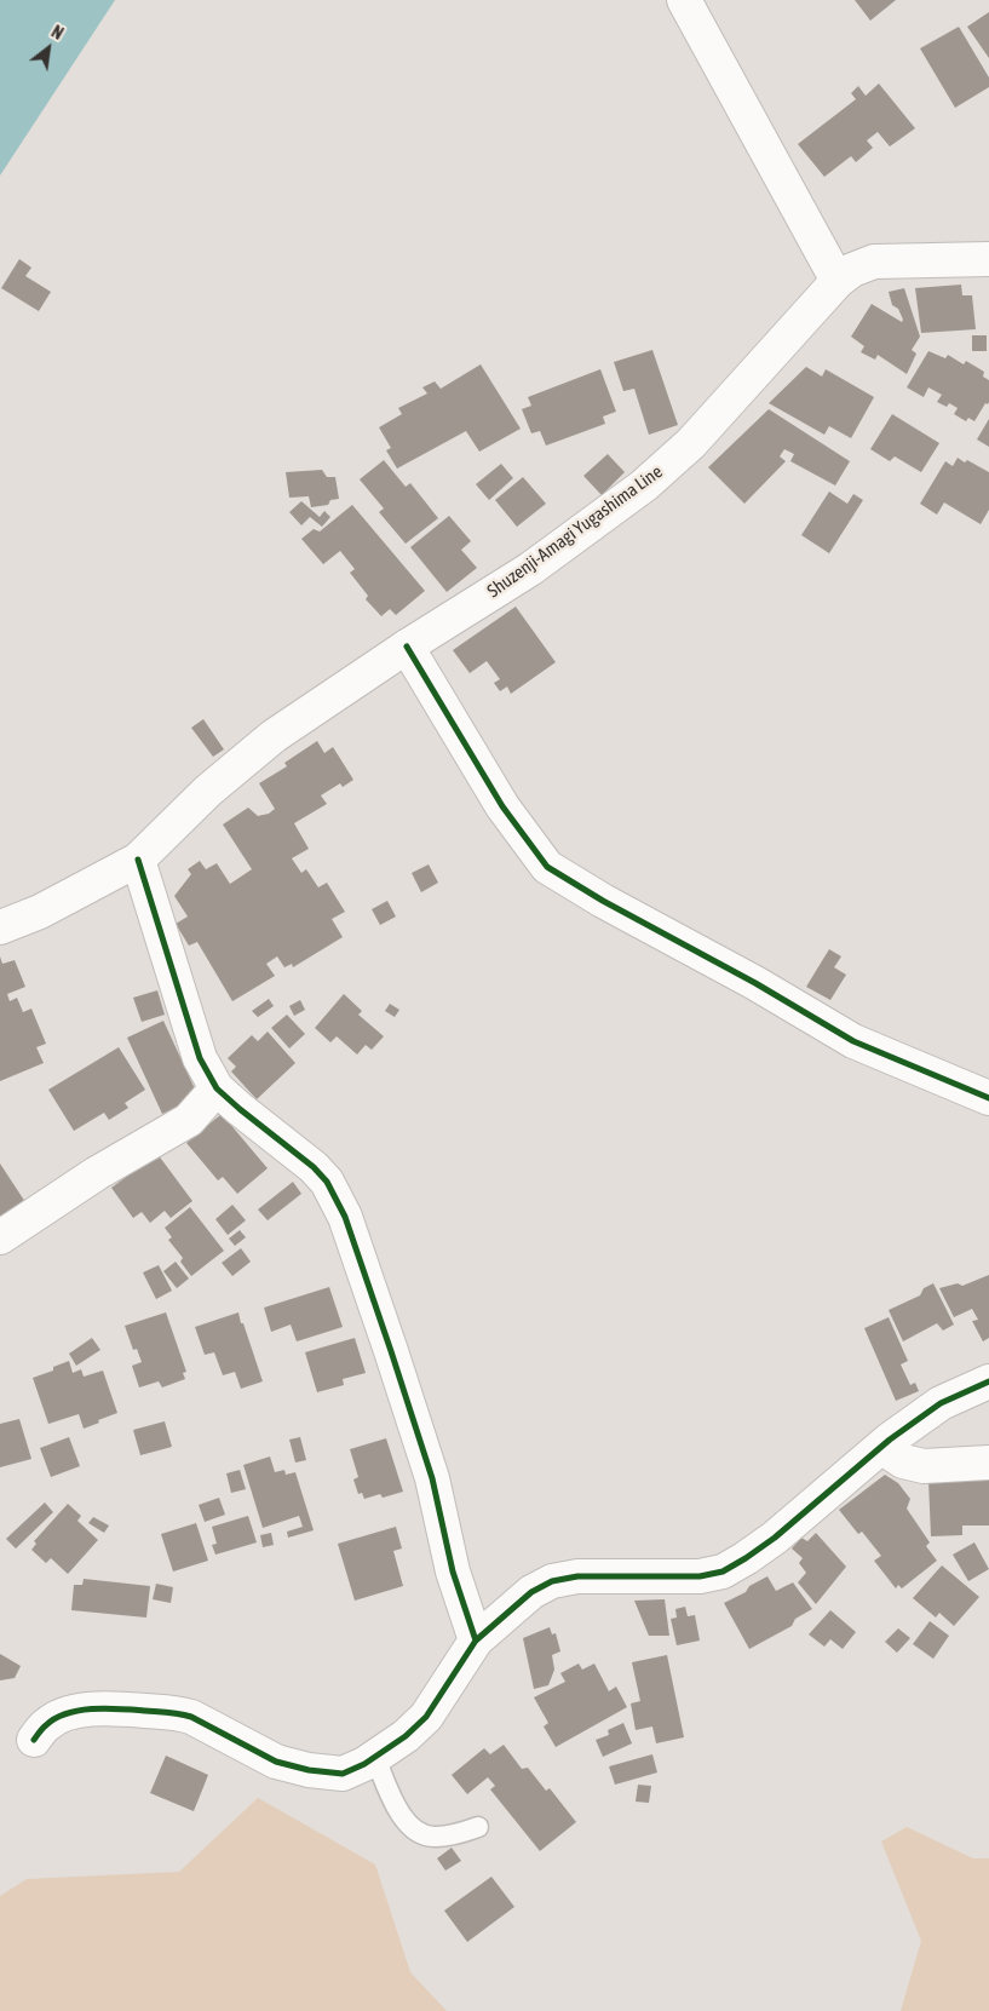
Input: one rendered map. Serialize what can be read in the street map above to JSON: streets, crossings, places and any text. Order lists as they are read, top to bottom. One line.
{"streets":{"street":["Shuzenji-Amagi Yugashima Line"]},"north":"top right"}
